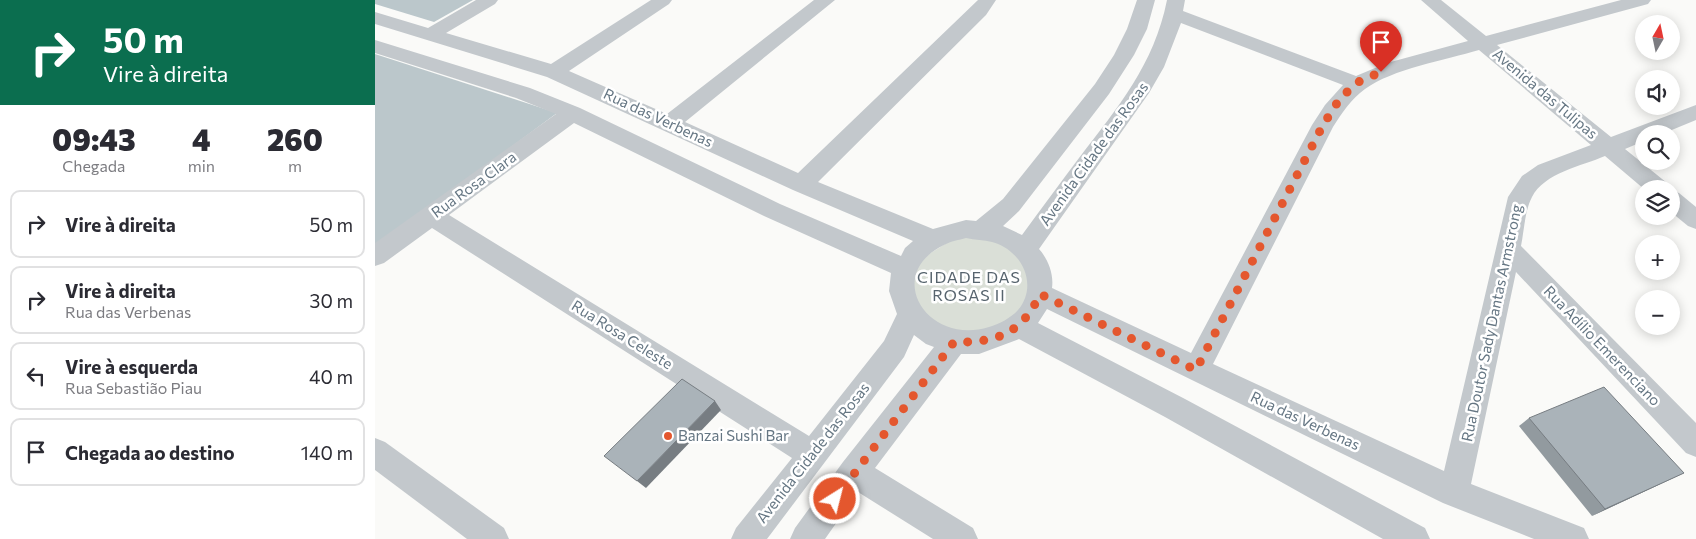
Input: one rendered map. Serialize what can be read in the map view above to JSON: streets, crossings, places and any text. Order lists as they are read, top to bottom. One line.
{"streets":{"street":["Avenida das Tulipas","Rua das Verbenas","Avenida Cidade das Rosas","Rua Rosa Clara","Rua Doutor Sady Dantas Armstrong","Rua Rosa Celeste","Rua Adílio Emerenciano"]},"crossings":[["Avenida das Tulipas","Rua Doutor Sady Dantas Armstrong"],["Rua das Verbenas","Avenida Cidade das Rosas"],["Rua das Verbenas","Rua Rosa Clara"],["Rua das Verbenas","Rua Doutor Sady Dantas Armstrong"],["Avenida Cidade das Rosas","Rua Rosa Celeste"],["Rua Rosa Clara","Rua Rosa Celeste"],["Rua Doutor Sady Dantas Armstrong","Rua Adílio Emerenciano"]],"districts":["CIDADE DAS ROSAS II"],"places":["Banzai Sushi Bar"],"north":"top","page":{"turn":["50 m","Vire à direita"],"map_buttons":["+","−"],"eta":["09:43","Chegada","4","min","260","m"],"list":[{"name":"Vire à direita","value":"50 m"},{"name":"Vire à direita","note":"Rua das Verbenas","value":"30 m"},{"name":"Vire à esquerda","note":"Rua Sebastião Piau","value":"40 m"},{"name":"Chegada ao destino","value":"140 m"}]}}
